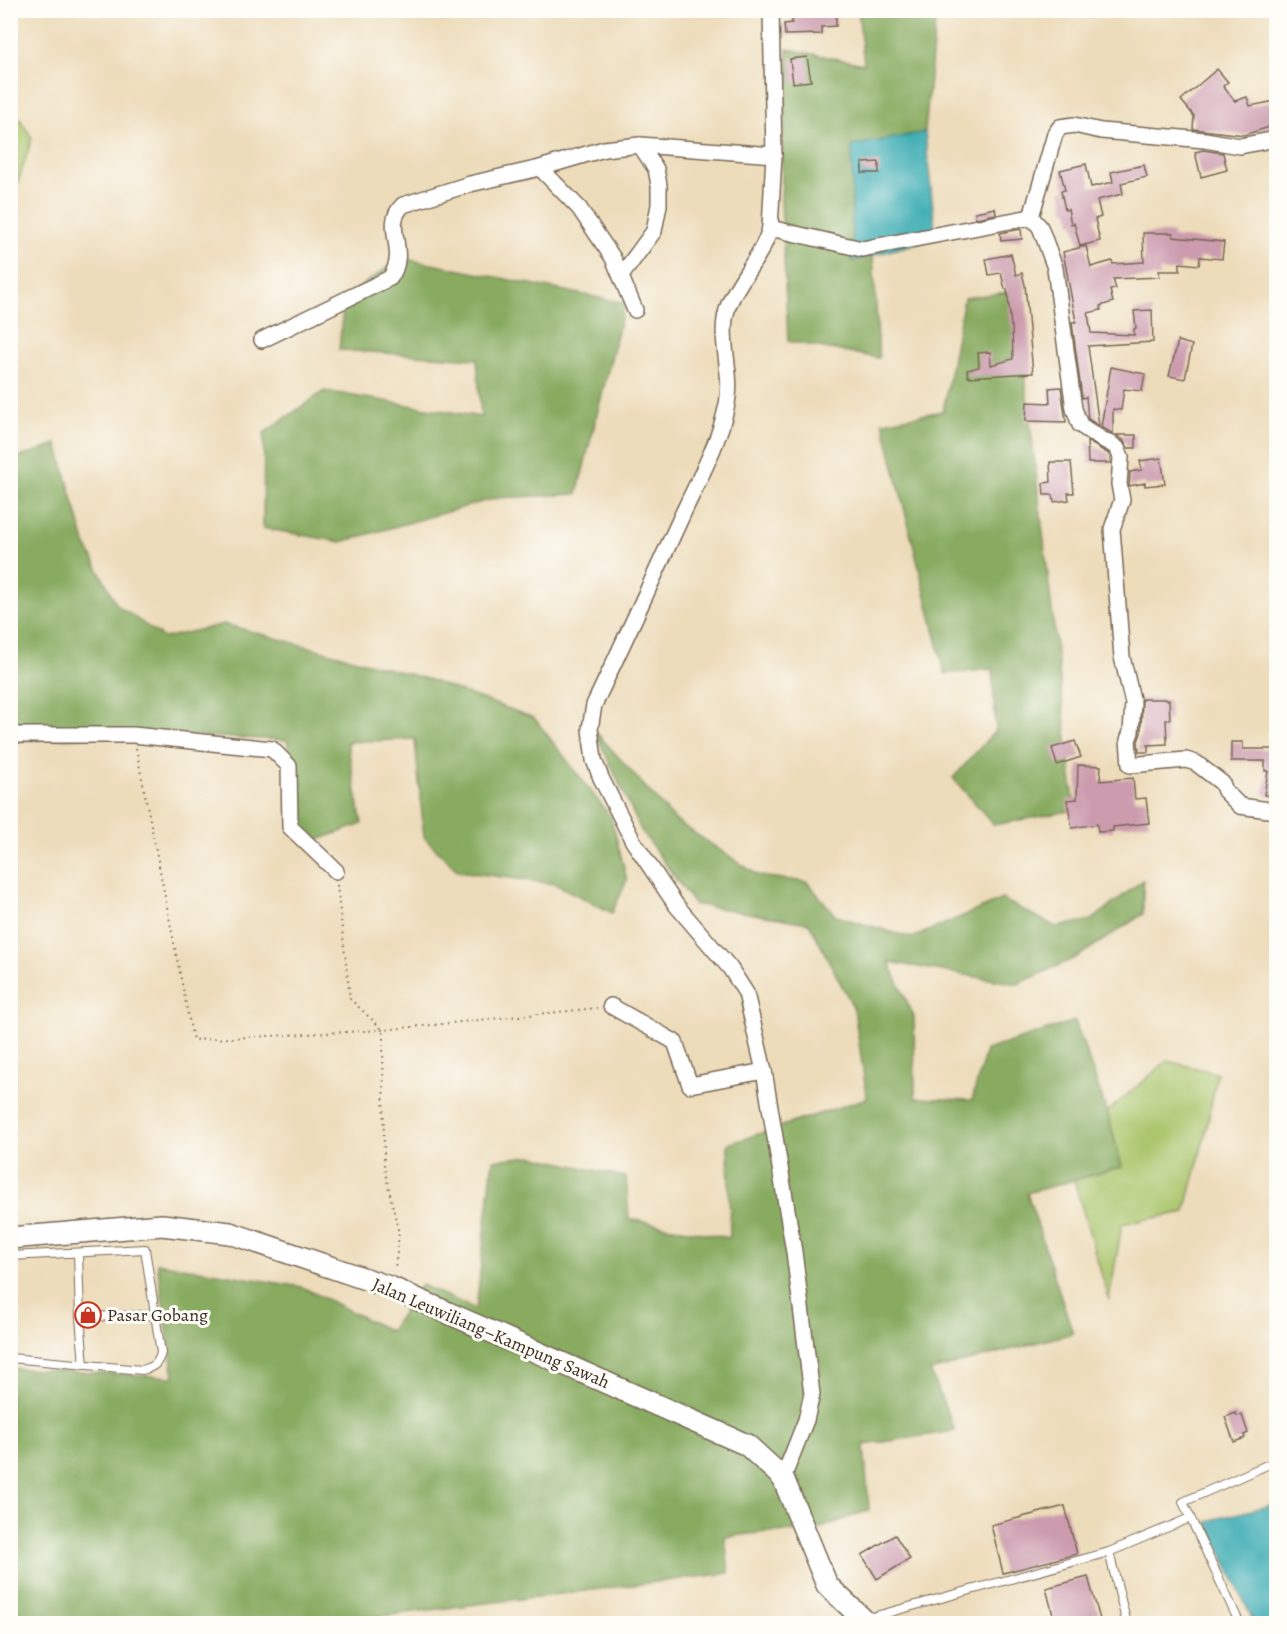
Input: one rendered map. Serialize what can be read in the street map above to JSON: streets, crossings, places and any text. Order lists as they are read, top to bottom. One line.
{"streets":{"main road":["Jalan Leuwiliang–Kampung Sawah"]},"places":{"shop":["Pasar Gobang"]}}
